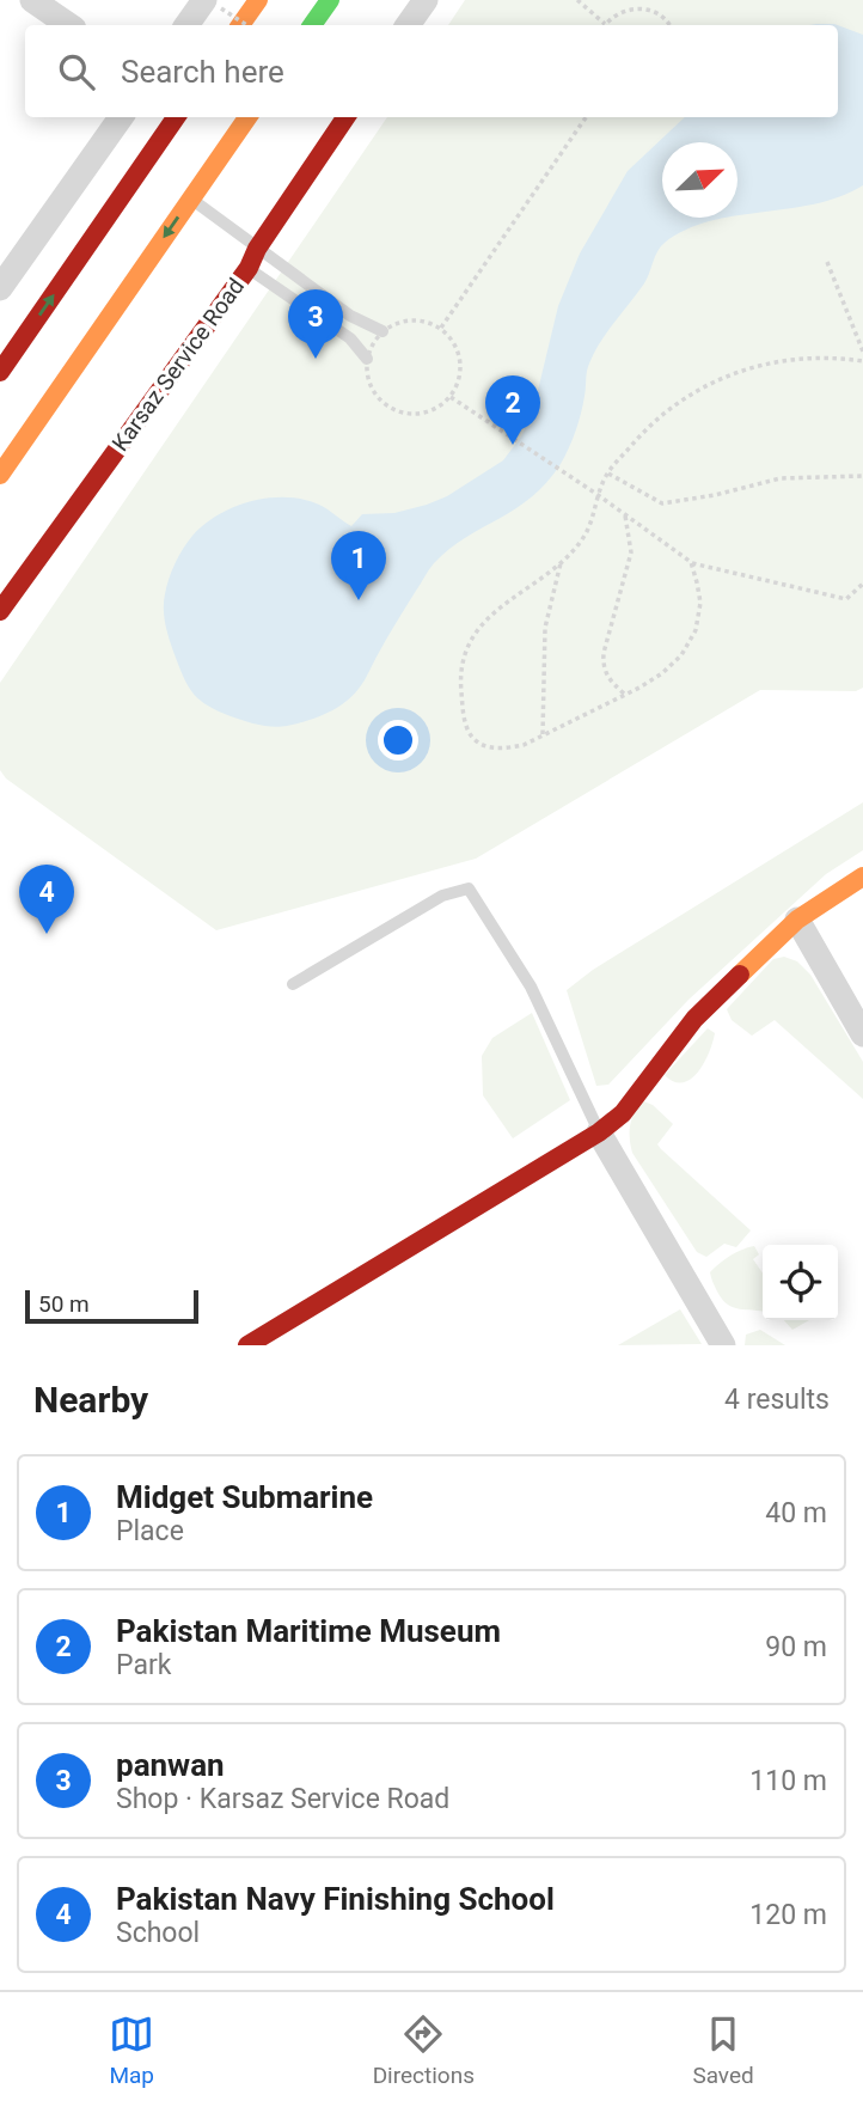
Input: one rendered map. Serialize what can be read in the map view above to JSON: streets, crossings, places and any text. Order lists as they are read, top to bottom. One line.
{"streets":{"main road":["Karsaz Service Road"]},"scale_bar":"50 m","north":"top right","page":{"search":"Search here","pins":["3","2","1","4"],"scale":"50 m","heading":["Nearby","4 results"],"list":[{"mark":"1","name":"Midget Submarine","note":"Place","value":"40 m"},{"mark":"2","name":"Pakistan Maritime Museum","note":"Park","value":"90 m"},{"mark":"3","name":"panwan","note":"Shop · Karsaz Service Road","value":"110 m"},{"mark":"4","name":"Pakistan Navy Finishing School","note":"School","value":"120 m"}],"nav":["Map","Directions","Saved"]}}
